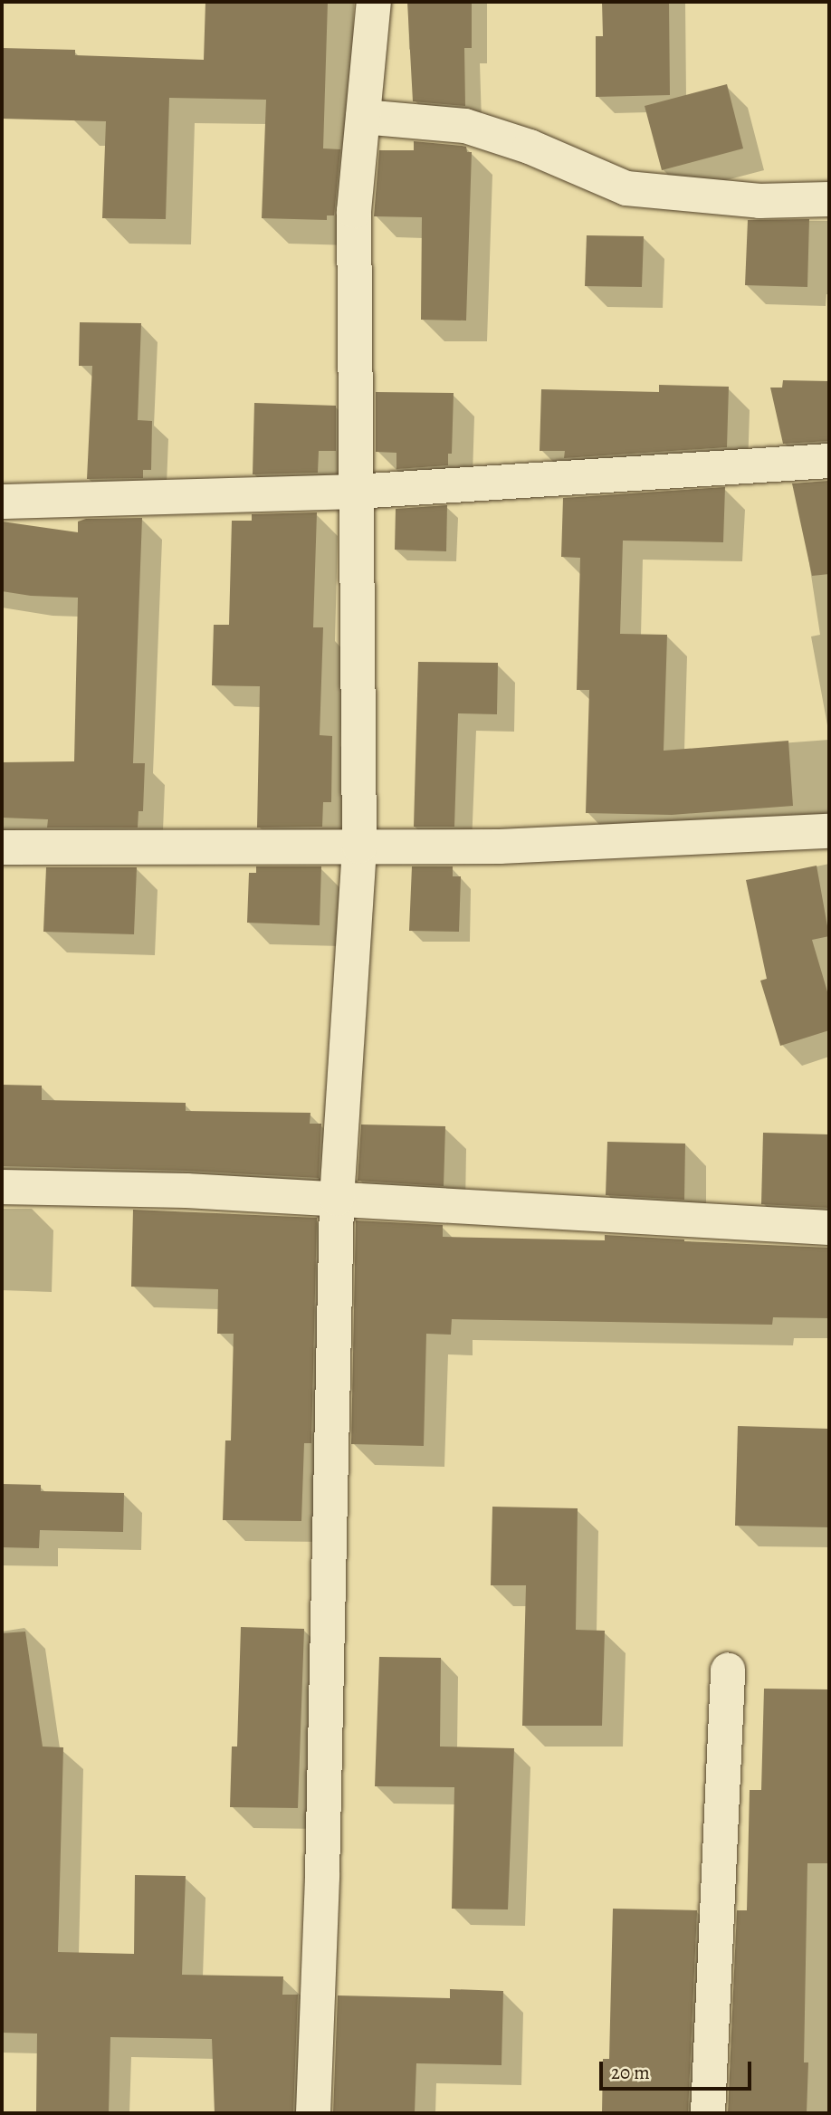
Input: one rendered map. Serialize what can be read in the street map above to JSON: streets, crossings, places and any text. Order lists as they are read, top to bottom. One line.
{"scale_bar":"20 m"}
